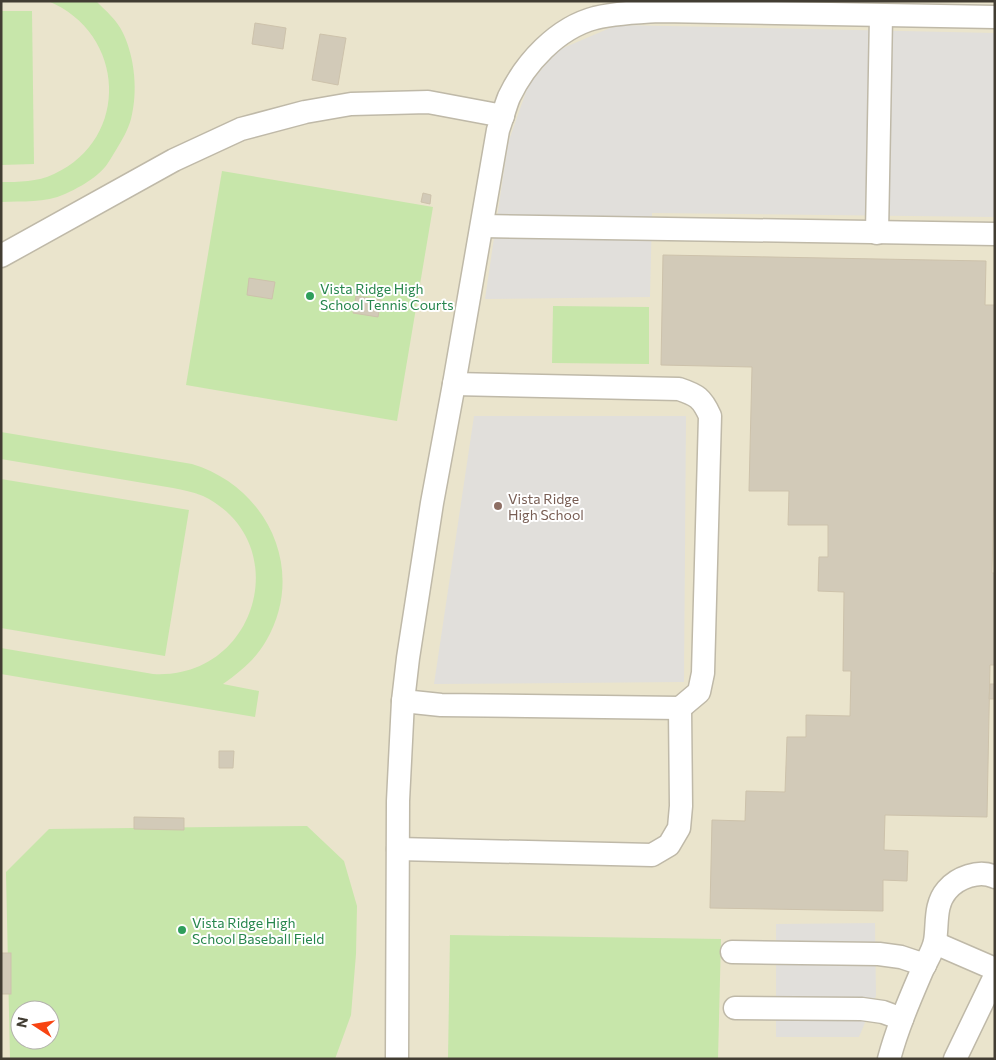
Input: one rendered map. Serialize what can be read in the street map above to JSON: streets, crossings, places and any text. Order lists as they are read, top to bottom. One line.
{"places":["Vista Ridge High School Tennis Courts","Vista Ridge High School","Vista Ridge High School Baseball Field"],"north":"left"}
